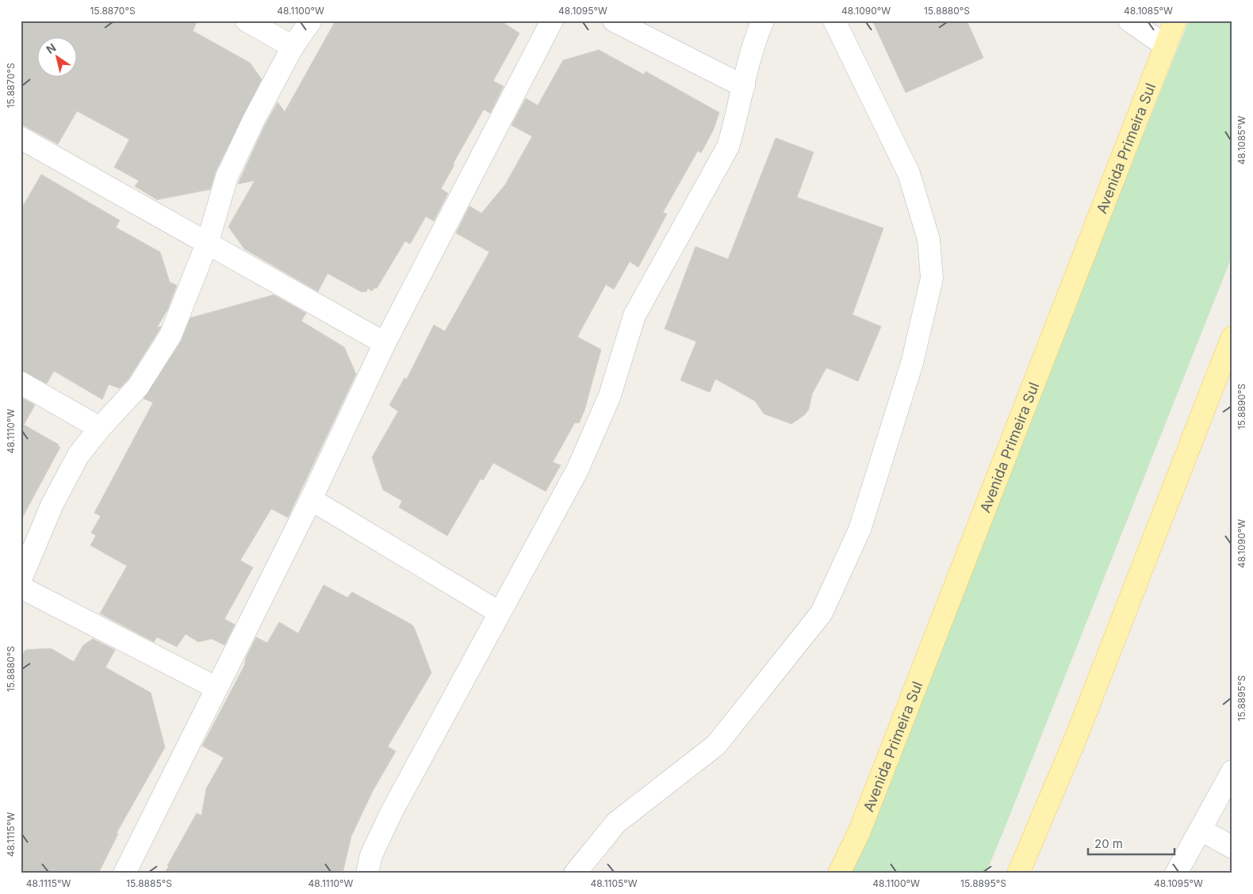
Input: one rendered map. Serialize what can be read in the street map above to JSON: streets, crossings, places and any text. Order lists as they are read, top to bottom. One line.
{"streets":{"main road":["Avenida Primeira Sul"]},"scale_bar":"20 m","north":"top left","coordinates":["15.8870°S","48.1100°W","48.1095°W","48.1090°W","15.8880°S","48.1085°W","15.8890°S","48.1110°W","15.8895°S","48.1115°W","15.8885°S","48.1105°W"]}
